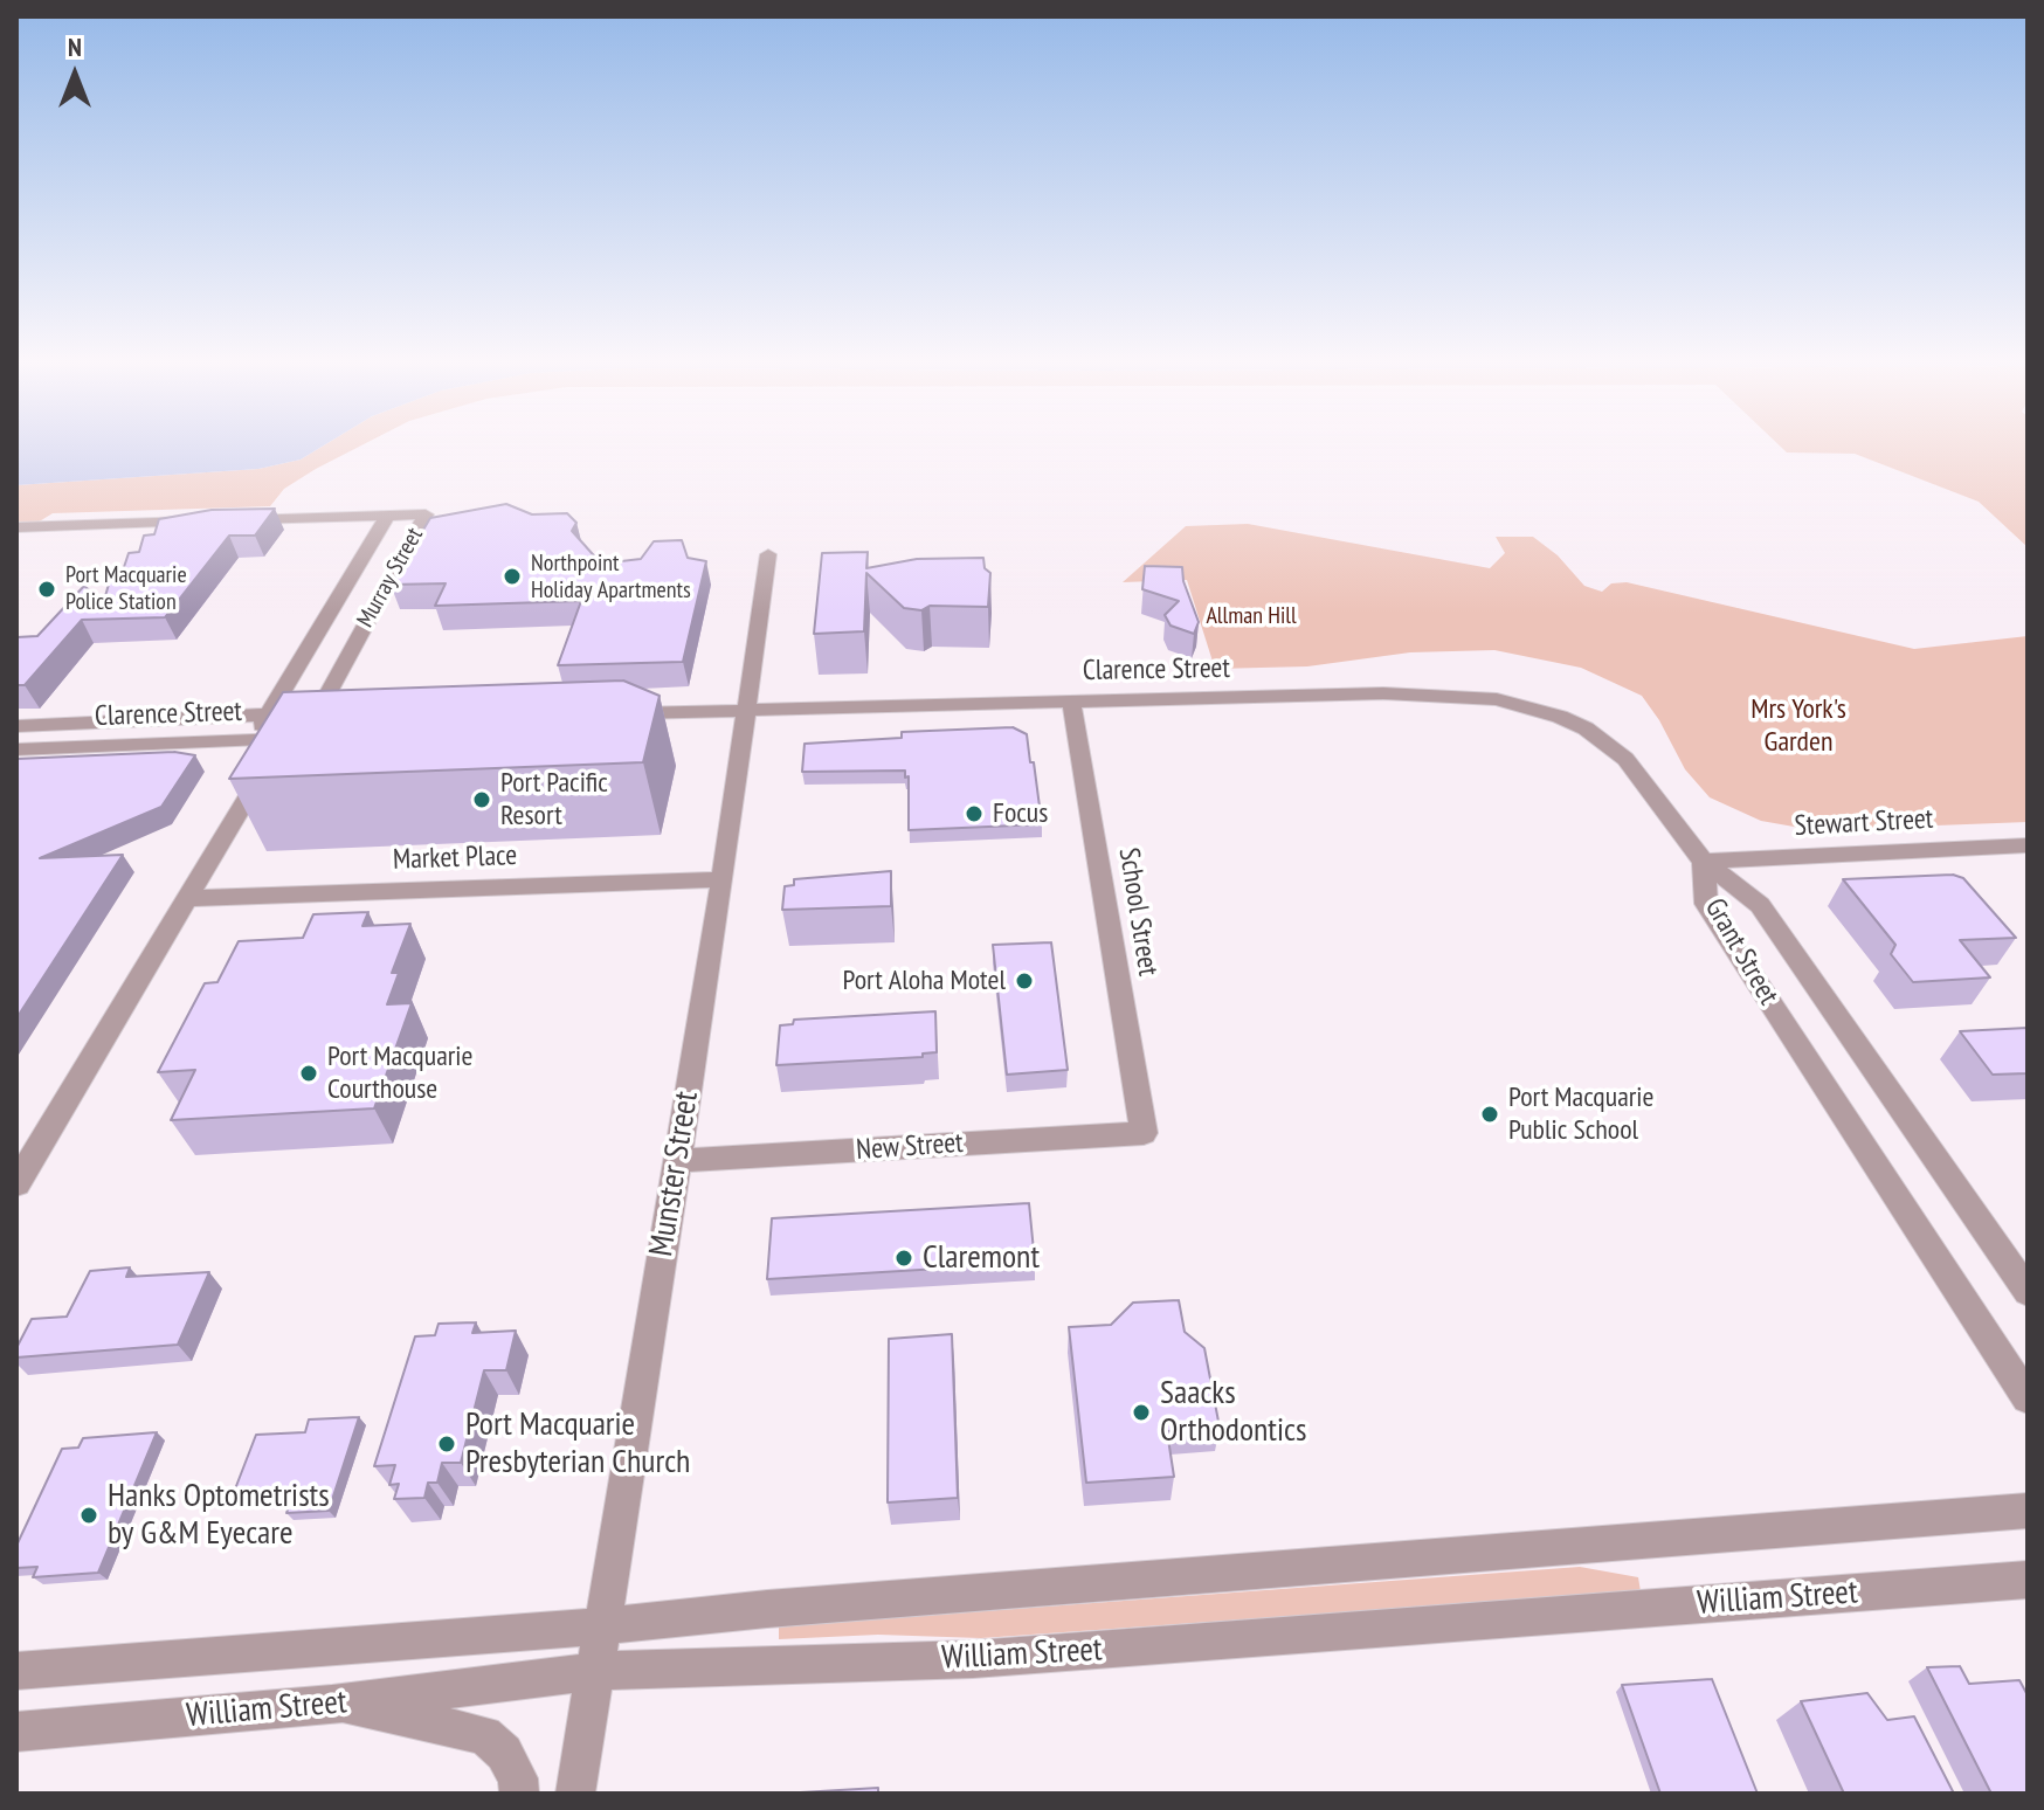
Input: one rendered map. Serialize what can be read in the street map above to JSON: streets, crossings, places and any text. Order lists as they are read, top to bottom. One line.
{"streets":{"street":["Murray Street","Clarence Street","Stewart Street","Market Place","School Street","Grant Street","New Street","Munster Street","William Street"]},"crossings":[["Murray Street","Clarence Street"],["Murray Street","Market Place"],["Clarence Street","Stewart Street"],["Clarence Street","School Street"],["Clarence Street","Grant Street"],["Clarence Street","Munster Street"],["Stewart Street","Grant Street"],["Market Place","Munster Street"],["School Street","New Street"],["New Street","Munster Street"],["Munster Street","William Street"]],"parks":["Allman Hill","Mrs York's Garden"],"places":["Northpoint Holiday Apartments","Port Macquarie Police Station","Port Pacific Resort","Focus","Port Aloha Motel","Port Macquarie Courthouse","Port Macquarie Public School","Claremont","Saacks Orthodontics","Port Macquarie Presbyterian Church","Hanks Optometrists by G&M Eyecare"],"north":"top"}
